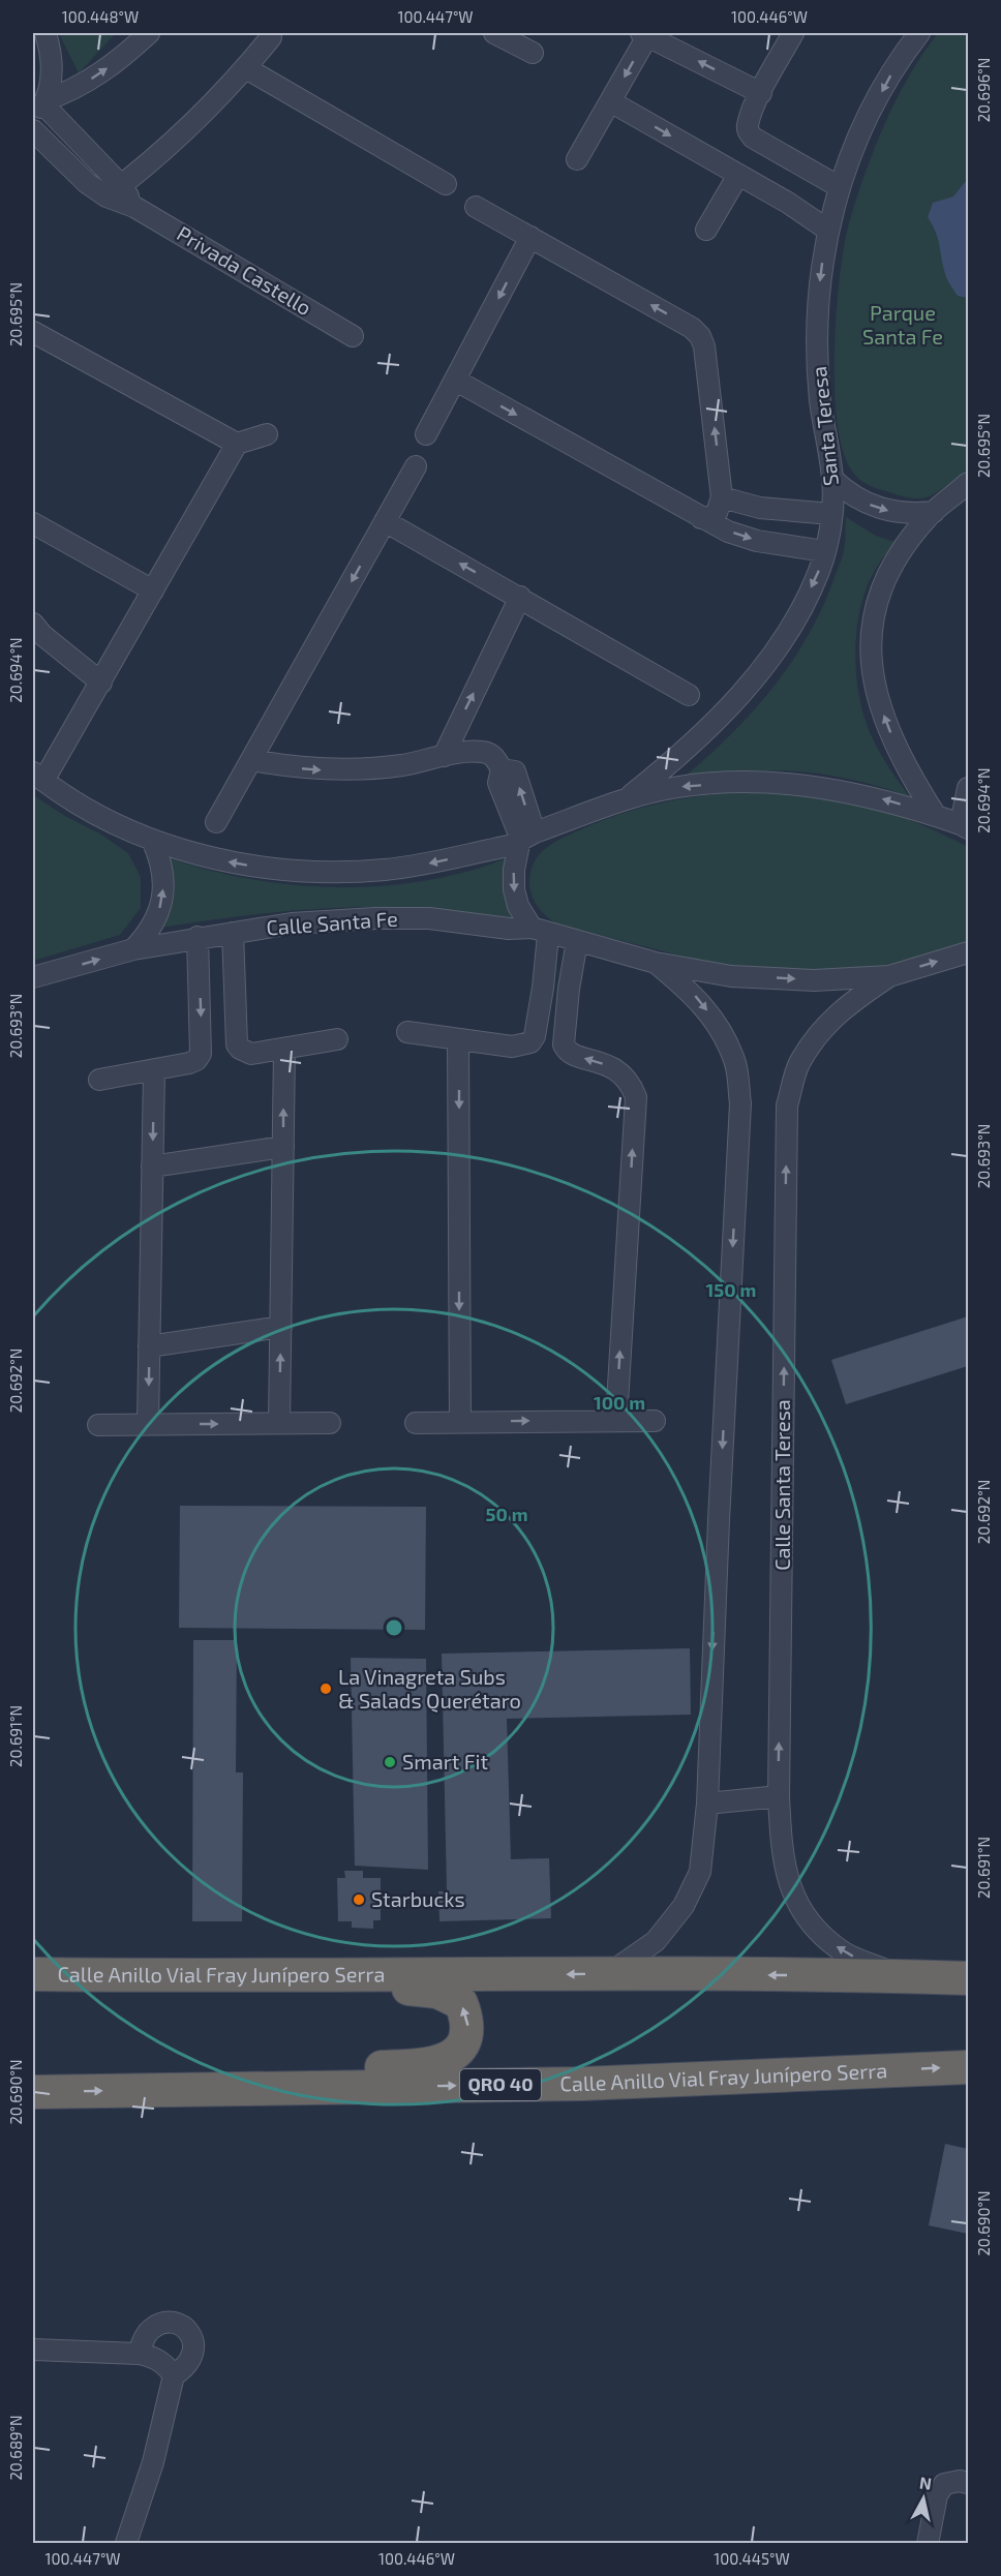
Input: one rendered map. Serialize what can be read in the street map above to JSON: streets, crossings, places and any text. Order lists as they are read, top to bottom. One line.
{"streets":{"highway":["Calle Anillo Vial Fray Junípero Serra","QRO 40"],"street":["Privada Castello","Santa Teresa","Calle Santa Fe","Calle Santa Teresa"]},"crossings":[["Calle Santa Fe","Calle Santa Teresa"],["Calle Santa Teresa","Calle Anillo Vial Fray Junípero Serra"]],"one_way":["Santa Teresa","Calle Santa Fe"],"parks":["Parque Santa Fe"],"places":["La Vinagreta Subs & Salads Querétaro","Smart Fit","Starbucks"],"north":"top","coordinates":["100.448°W","100.447°W","100.446°W","20.696°N","20.695°N","20.694°N","20.693°N","20.692°N","20.691°N","20.690°N","20.689°N","100.445°W"],"rings":["150 m","100 m","50 m"]}
